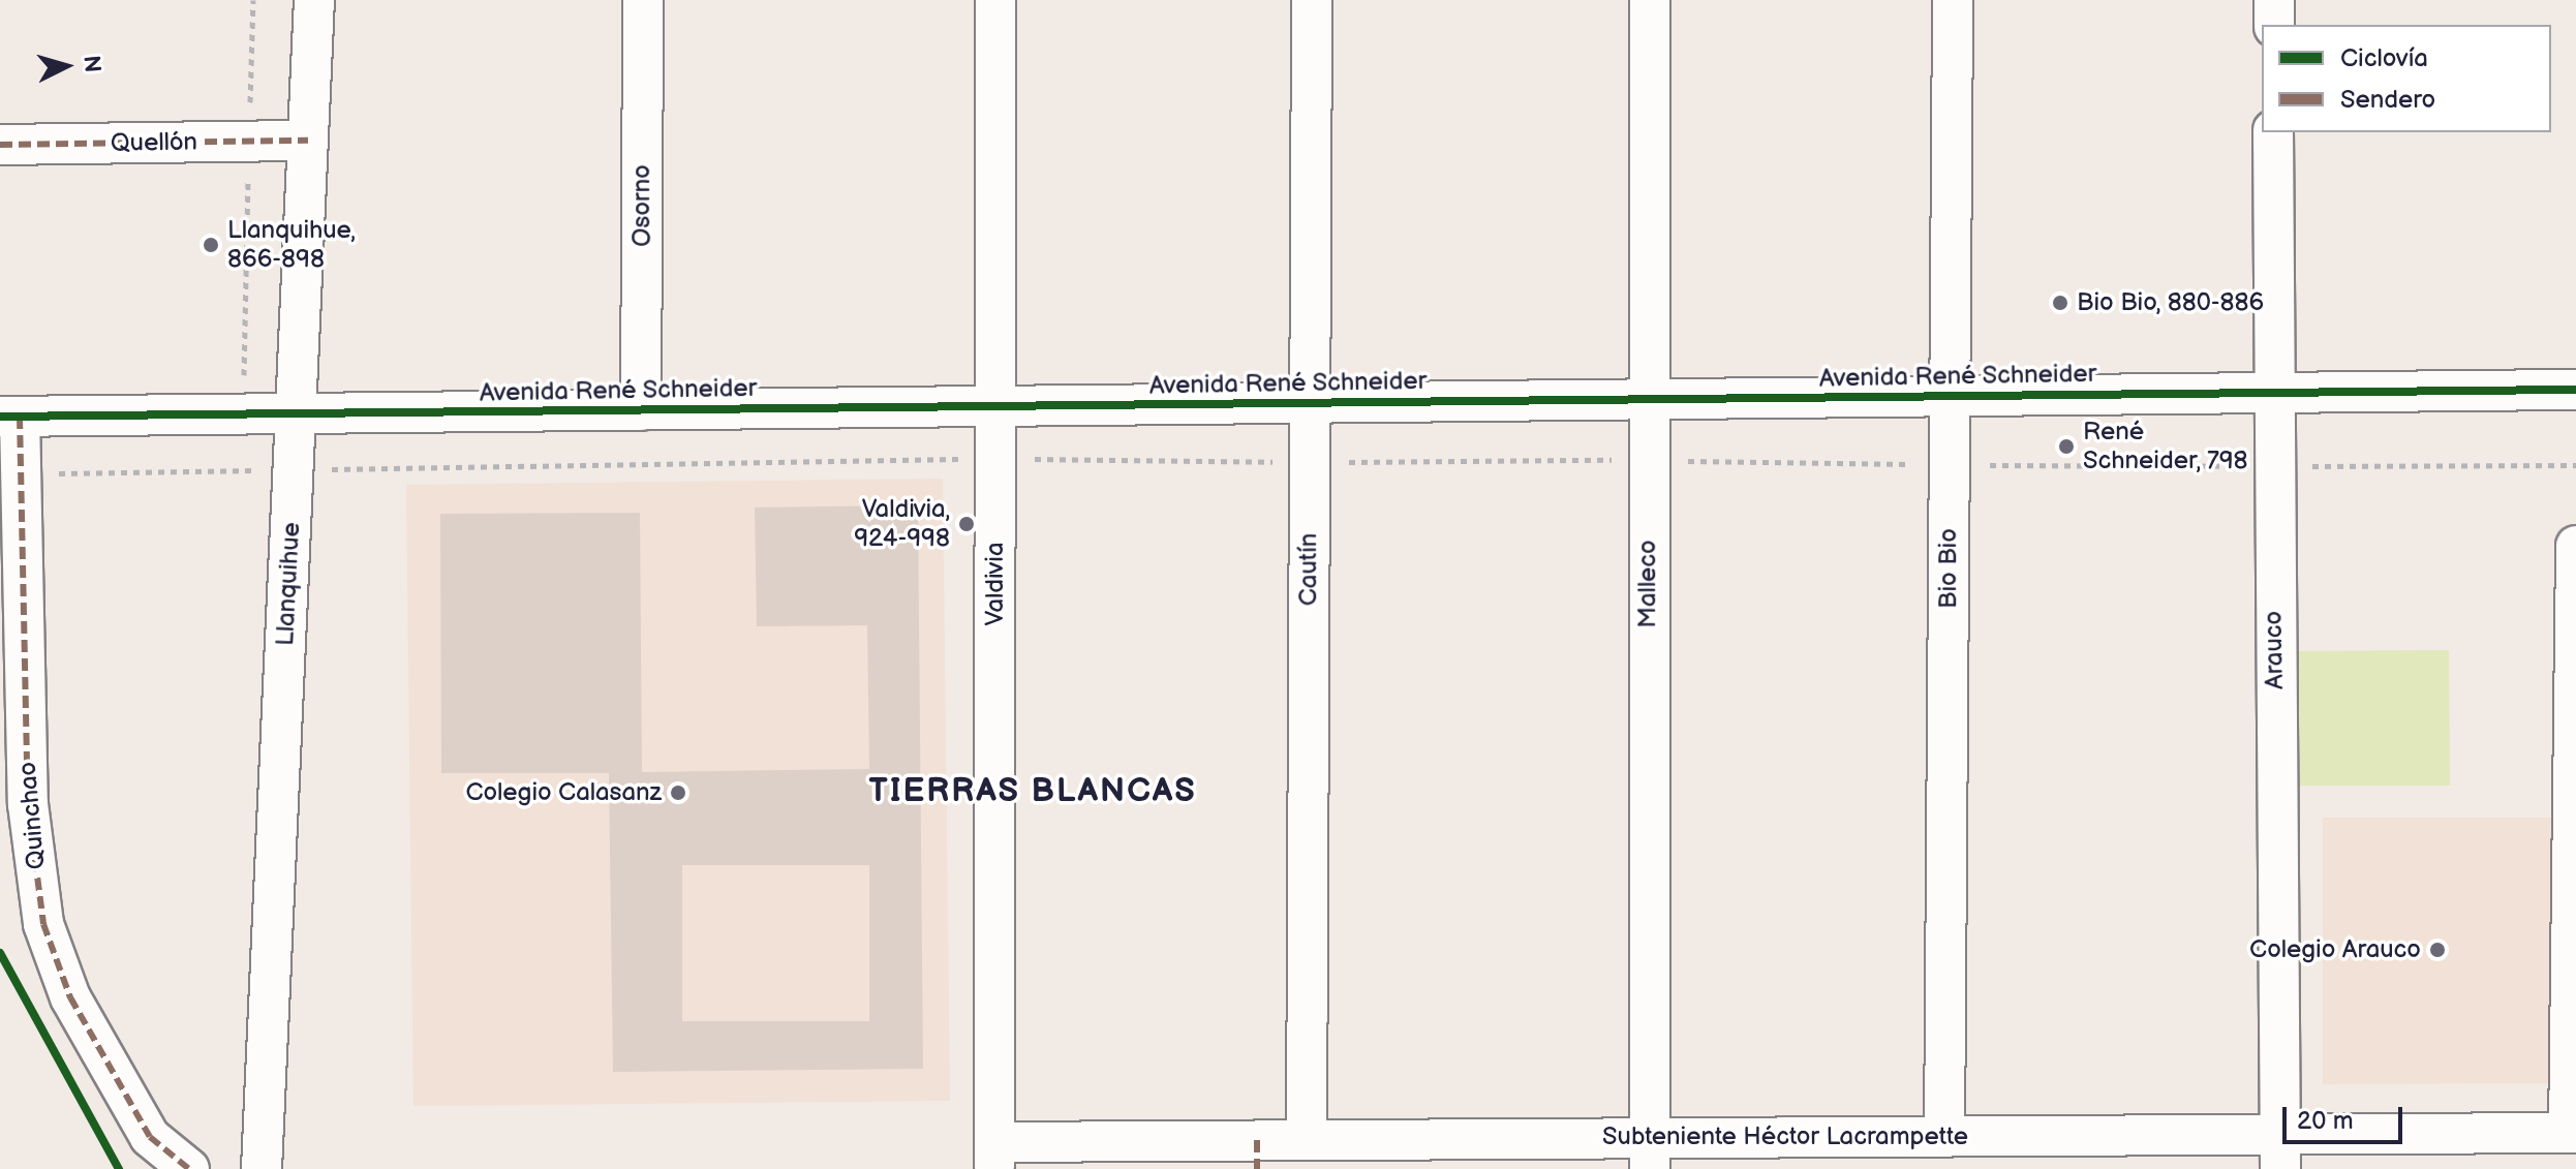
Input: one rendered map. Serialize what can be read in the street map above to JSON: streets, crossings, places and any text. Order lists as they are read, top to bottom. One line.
{"streets":{"street":["Quellón","Osorno","Avenida René Schneider","Bio Bio","Cautín","Llanquihue","Valdivia","Malleco","Arauco","Quinchao","Subteniente Héctor Lacrampette"]},"crossings":[["Quellón","Llanquihue"],["Osorno","Avenida René Schneider"],["Avenida René Schneider","Bio Bio"],["Avenida René Schneider","Cautín"],["Avenida René Schneider","Llanquihue"],["Avenida René Schneider","Valdivia"],["Avenida René Schneider","Malleco"],["Avenida René Schneider","Arauco"],["Avenida René Schneider","Quinchao"],["Bio Bio","Subteniente Héctor Lacrampette"],["Cautín","Subteniente Héctor Lacrampette"],["Valdivia","Subteniente Héctor Lacrampette"],["Malleco","Subteniente Héctor Lacrampette"],["Arauco","Subteniente Héctor Lacrampette"]],"districts":["TIERRAS BLANCAS"],"places":["Llanquihue, 866-898","Bio Bio, 880-886","René Schneider, 798","Valdivia, 924-998","Colegio Calasanz","Colegio Arauco"],"legend":["Ciclovía","Sendero"],"scale_bar":"20 m","north":"right"}
